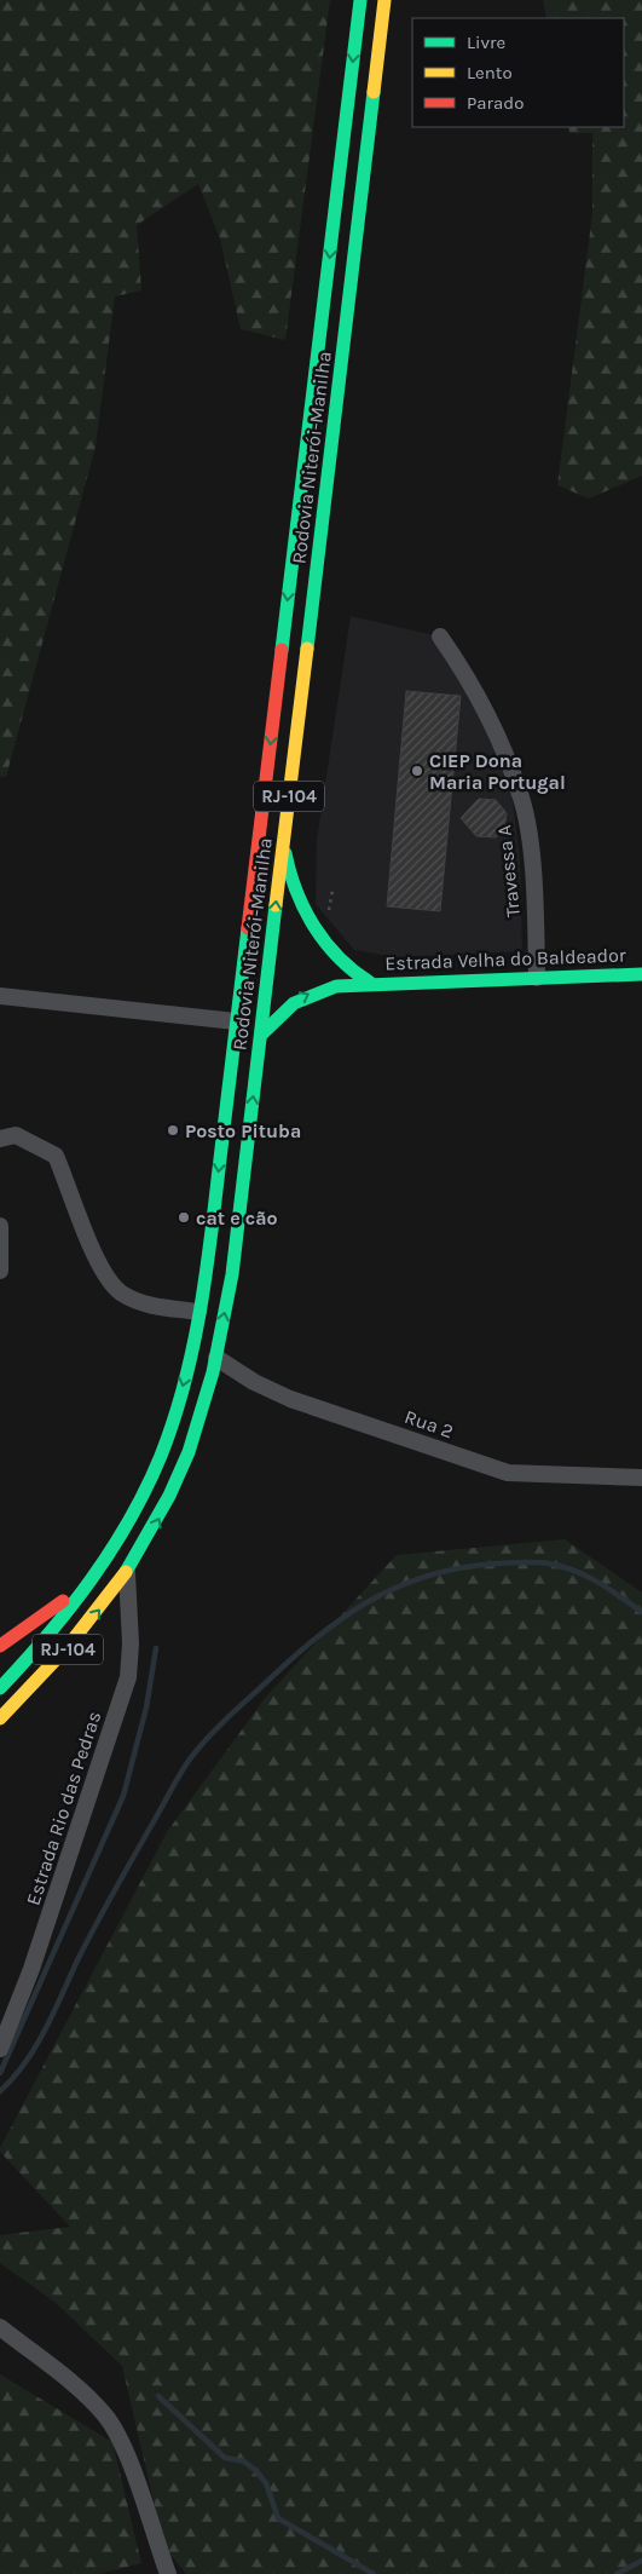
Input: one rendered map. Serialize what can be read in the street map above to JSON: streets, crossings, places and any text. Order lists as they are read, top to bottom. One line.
{"streets":{"main road":["Rodovia Niterói-Manilha","RJ-104","Estrada Velha do Baldeador"],"street":["Travessa A","Rua 2","Estrada Rio das Pedras"]},"crossings":[["Rodovia Niterói-Manilha","Estrada Velha do Baldeador"],["Rodovia Niterói-Manilha","Rua 2"],["Rodovia Niterói-Manilha","Estrada Rio das Pedras"],["Travessa A","Estrada Velha do Baldeador"]],"places":["CIEP Dona Maria Portugal","Posto Pituba","cat e cão"],"legend":["Livre","Lento","Parado"]}
